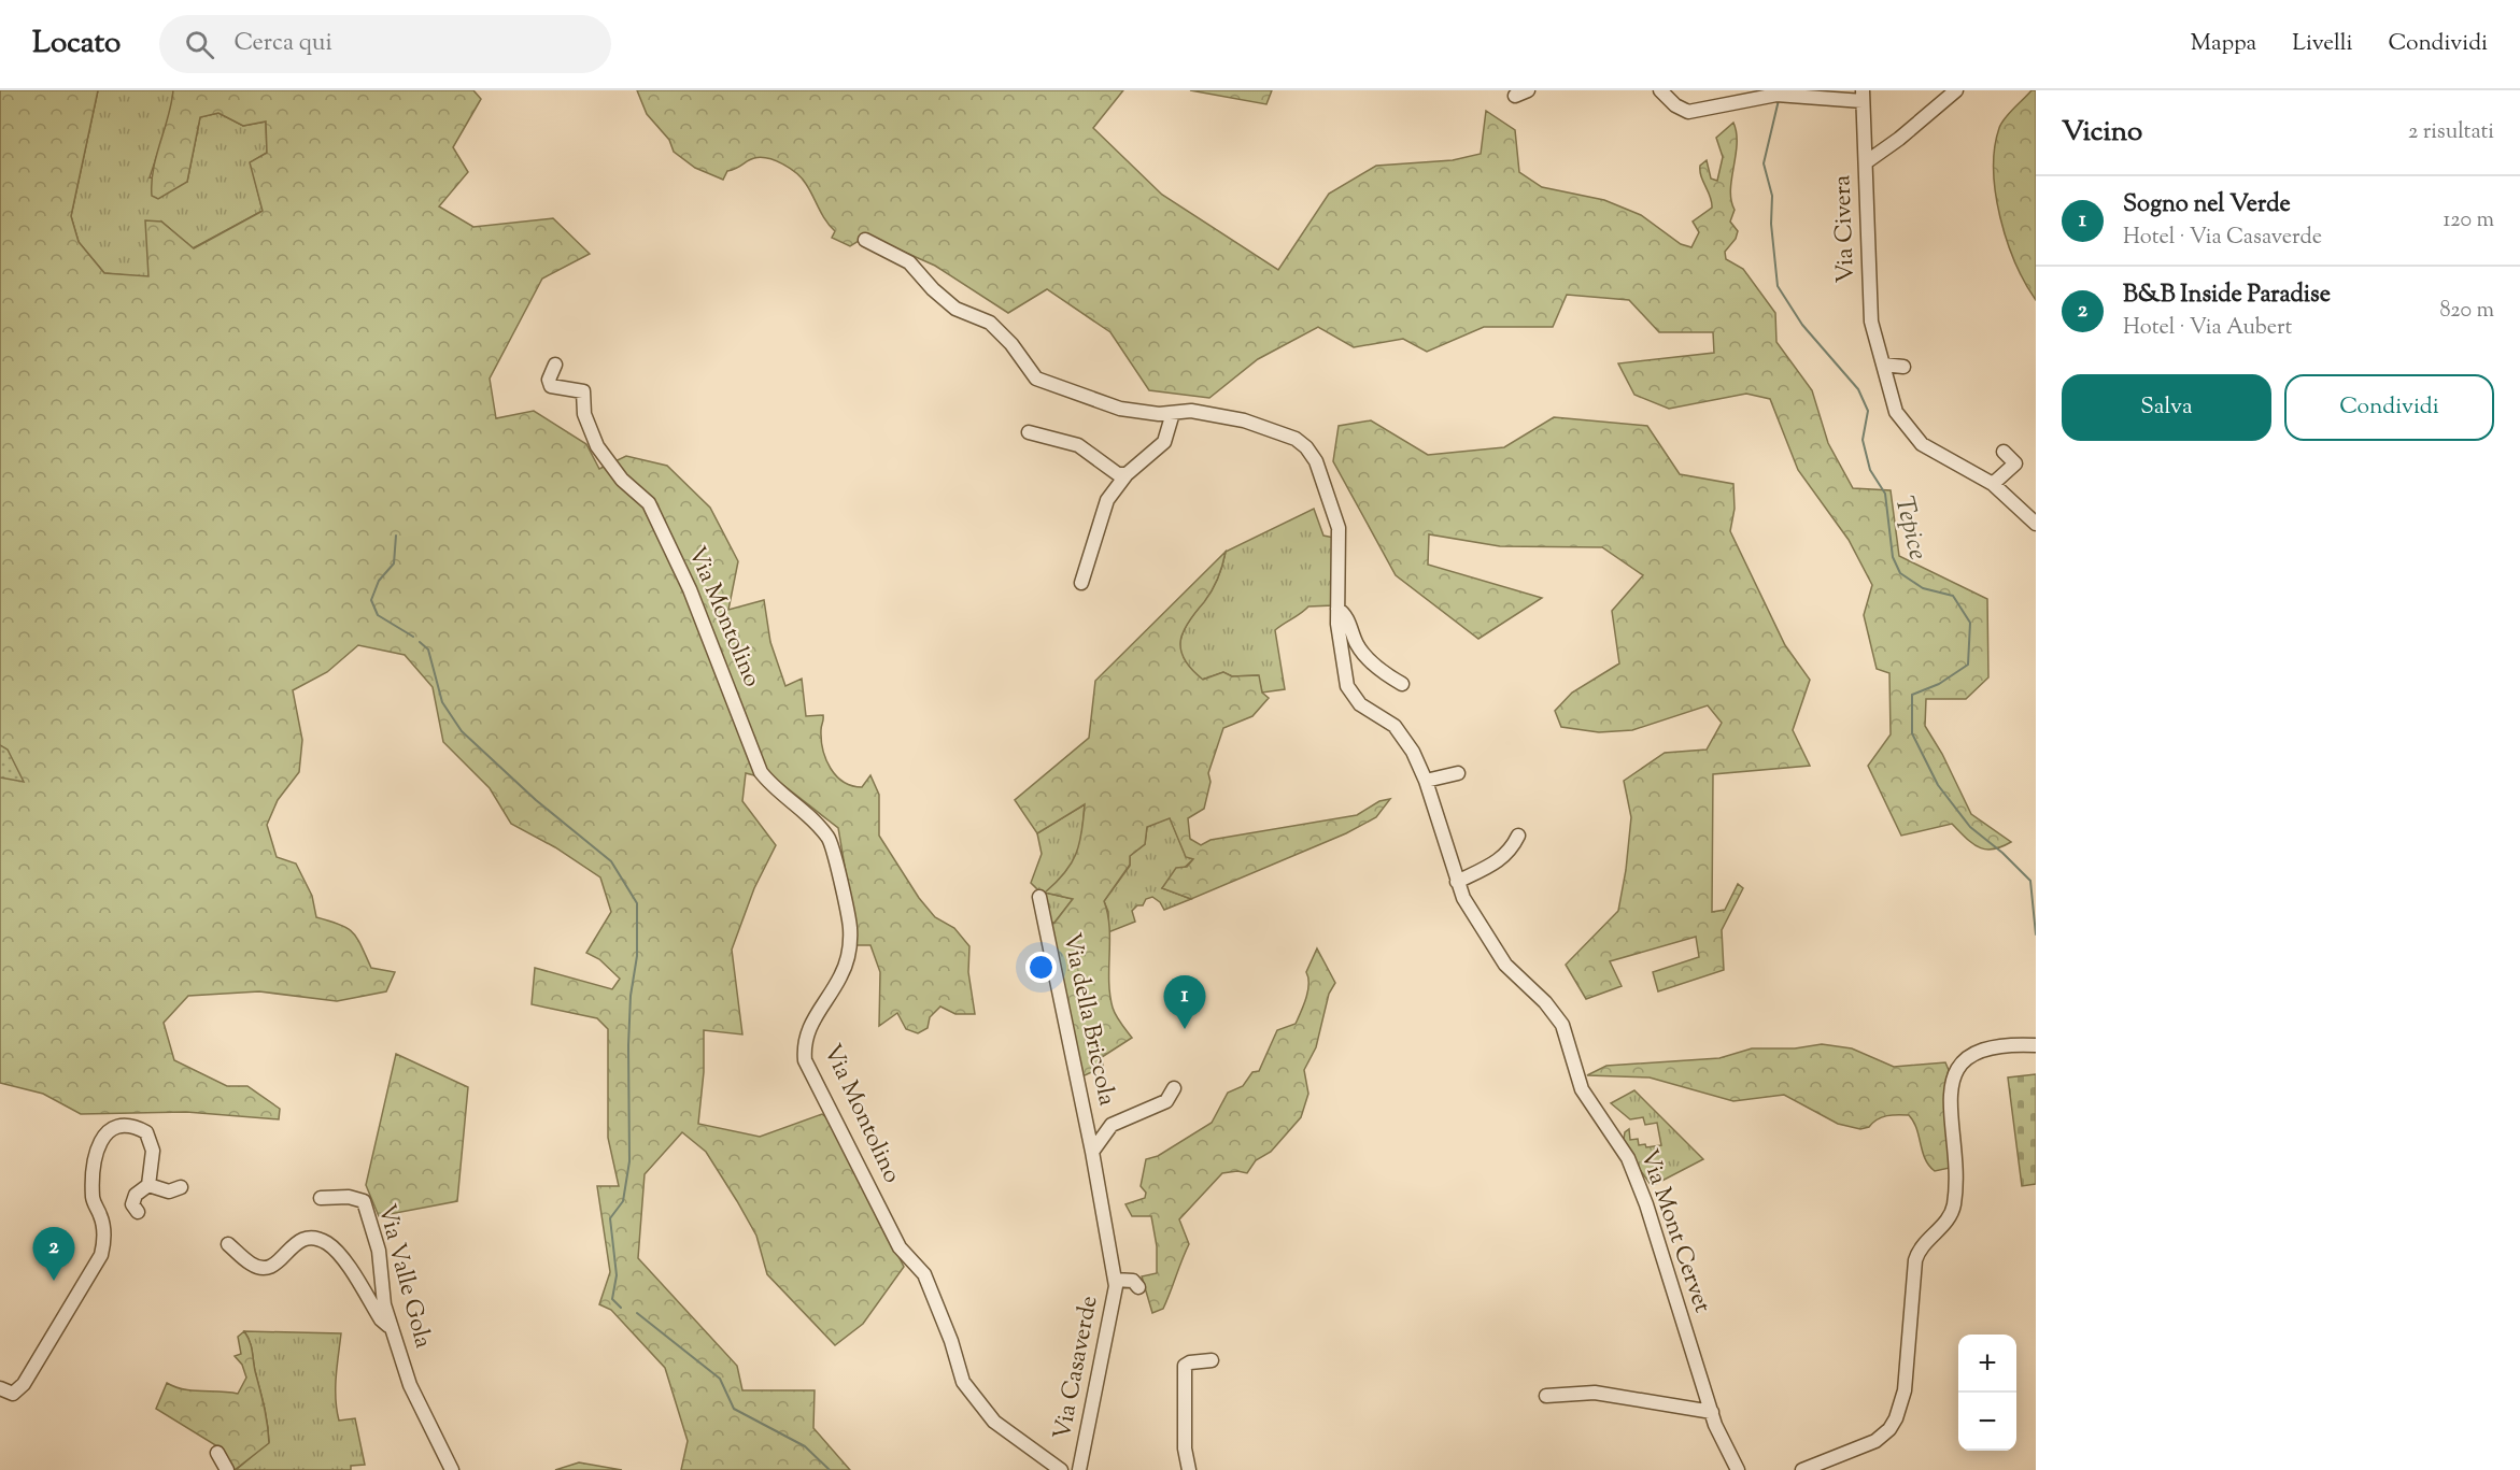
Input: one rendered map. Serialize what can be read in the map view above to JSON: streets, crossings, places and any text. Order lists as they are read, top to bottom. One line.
{"streets":{"street":["Via Civera","Via Montolino","Via della Briccola","Via Mont Cervet","Via Valle Gola","Via Casaverde"]},"crossings":[["Via della Briccola","Via Casaverde"]],"water":["Tepice"],"page":{"header":"Locato","search":"Cerca qui","nav":["Mappa","Livelli","Condividi"],"heading":["Vicino","2 risultati"],"list":[{"mark":"1","name":"Sogno nel Verde","note":"Hotel · Via Casaverde","value":"120 m"},{"mark":"2","name":"B&B Inside Paradise","note":"Hotel · Via Aubert","value":"820 m"}],"buttons":["Salva","Condividi"],"pins":["1","2"],"map_buttons":["+","−"]}}
